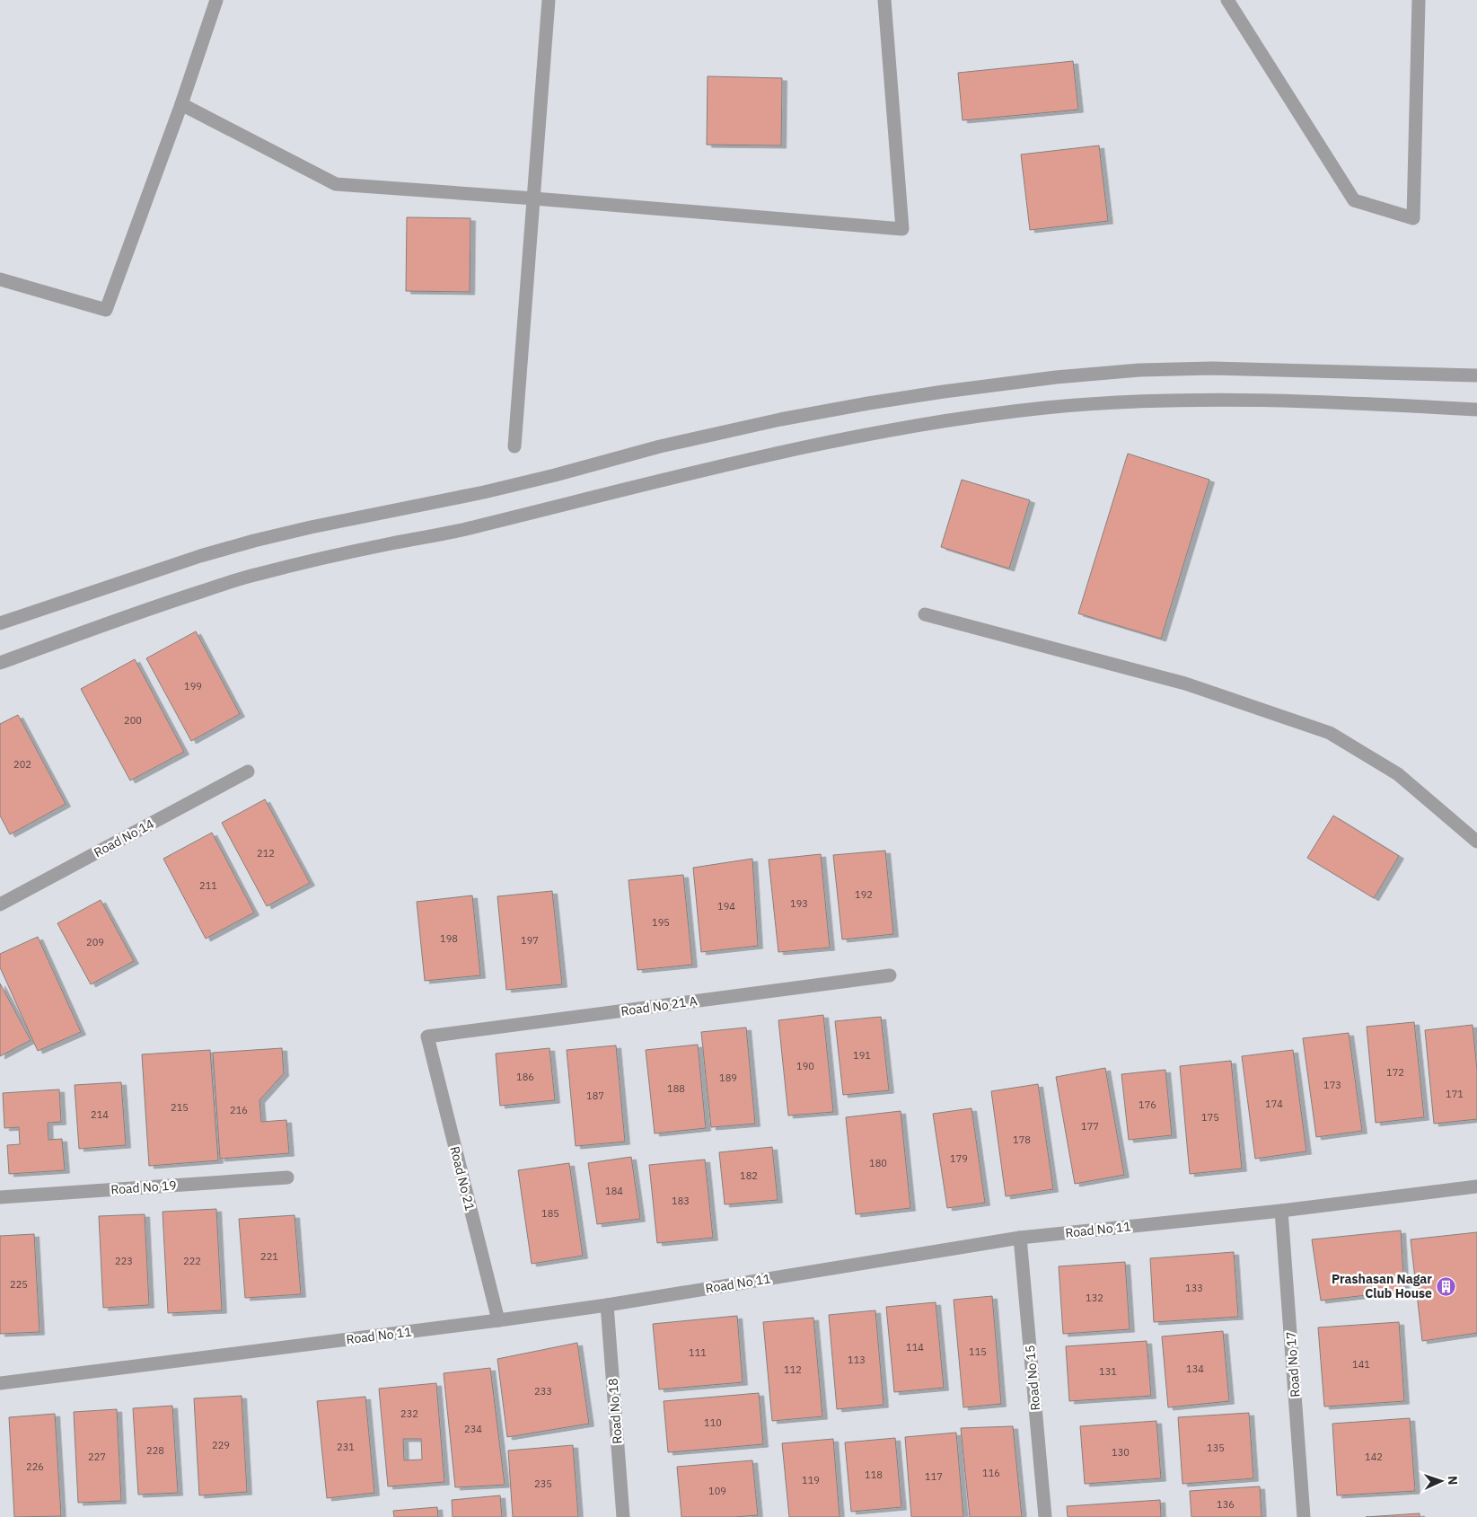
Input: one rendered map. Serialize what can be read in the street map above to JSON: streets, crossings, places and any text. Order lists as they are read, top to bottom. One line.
{"streets":{"street":["Road No 14","Road No 21 A","Road No 21","Road No 19","Road No 11","Road No 17","Road No 15","Road No 18"]},"crossings":[["Road No 21 A","Road No 21"],["Road No 21","Road No 11"],["Road No 11","Road No 17"],["Road No 11","Road No 15"],["Road No 11","Road No 18"]],"places":{"building":["Prashasan Nagar Club House"]},"house_numbers":["199","200","202","212","211","192","193","194","195","198","197","209","191","190","172","186","189","173","188","171","187","174","176","215","216","214","175","177","178","179","180","182","184","183","185","221","223","222","225","133","132","114","115","111","113","141","134","112","131","233","232","110","234","229","231","135","228","130","227","142","226","116","118","117","119","235","109","136"],"north":"right"}
